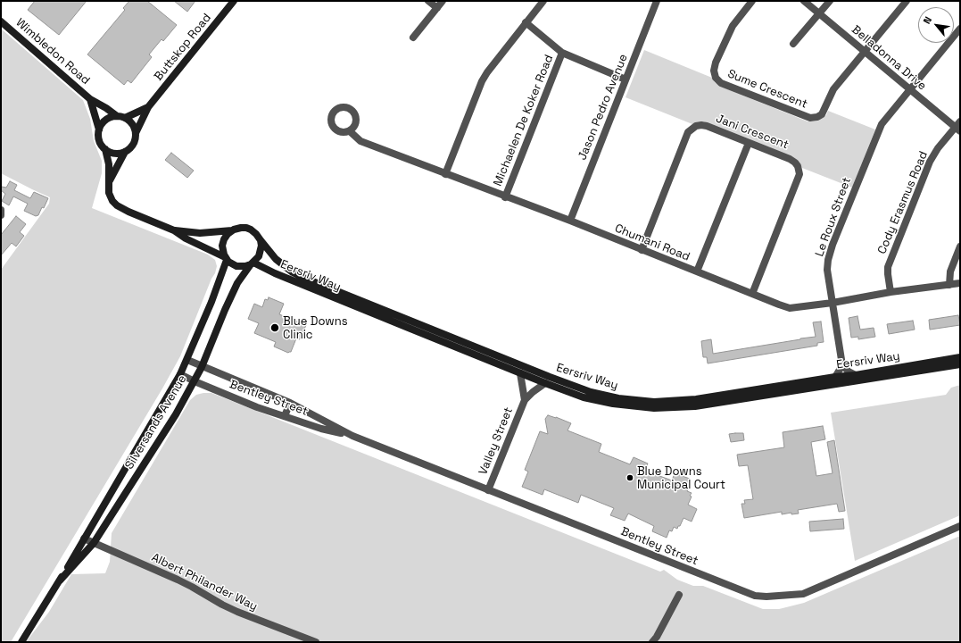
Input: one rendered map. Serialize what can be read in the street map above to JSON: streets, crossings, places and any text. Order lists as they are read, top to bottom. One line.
{"streets":{"main road":["Buttskop Road","Wimbledon Road","Eersriv Way","Silversands Avenue"],"street":["Belladonna Drive","Sume Crescent","Jason Pedro Avenue","Michaelen De Koker Road","Jani Crescent","Cody Erasmus Road","Le Roux Street","Chumani Road","Bentley Street","Valley Street","Albert Philander Way"]},"crossings":[["Buttskop Road","Wimbledon Road"],["Belladonna Drive","Sume Crescent"],["Belladonna Drive","Cody Erasmus Road"],["Belladonna Drive","Le Roux Street"],["Jason Pedro Avenue","Chumani Road"],["Michaelen De Koker Road","Chumani Road"],["Jani Crescent","Chumani Road"],["Cody Erasmus Road","Chumani Road"],["Le Roux Street","Chumani Road"],["Eersriv Way","Silversands Avenue"],["Eersriv Way","Valley Street"],["Bentley Street","Silversands Avenue"],["Bentley Street","Valley Street"],["Silversands Avenue","Albert Philander Way"]],"places":["Blue Downs Clinic","Blue Downs Municipal Court"],"north":"top left"}
